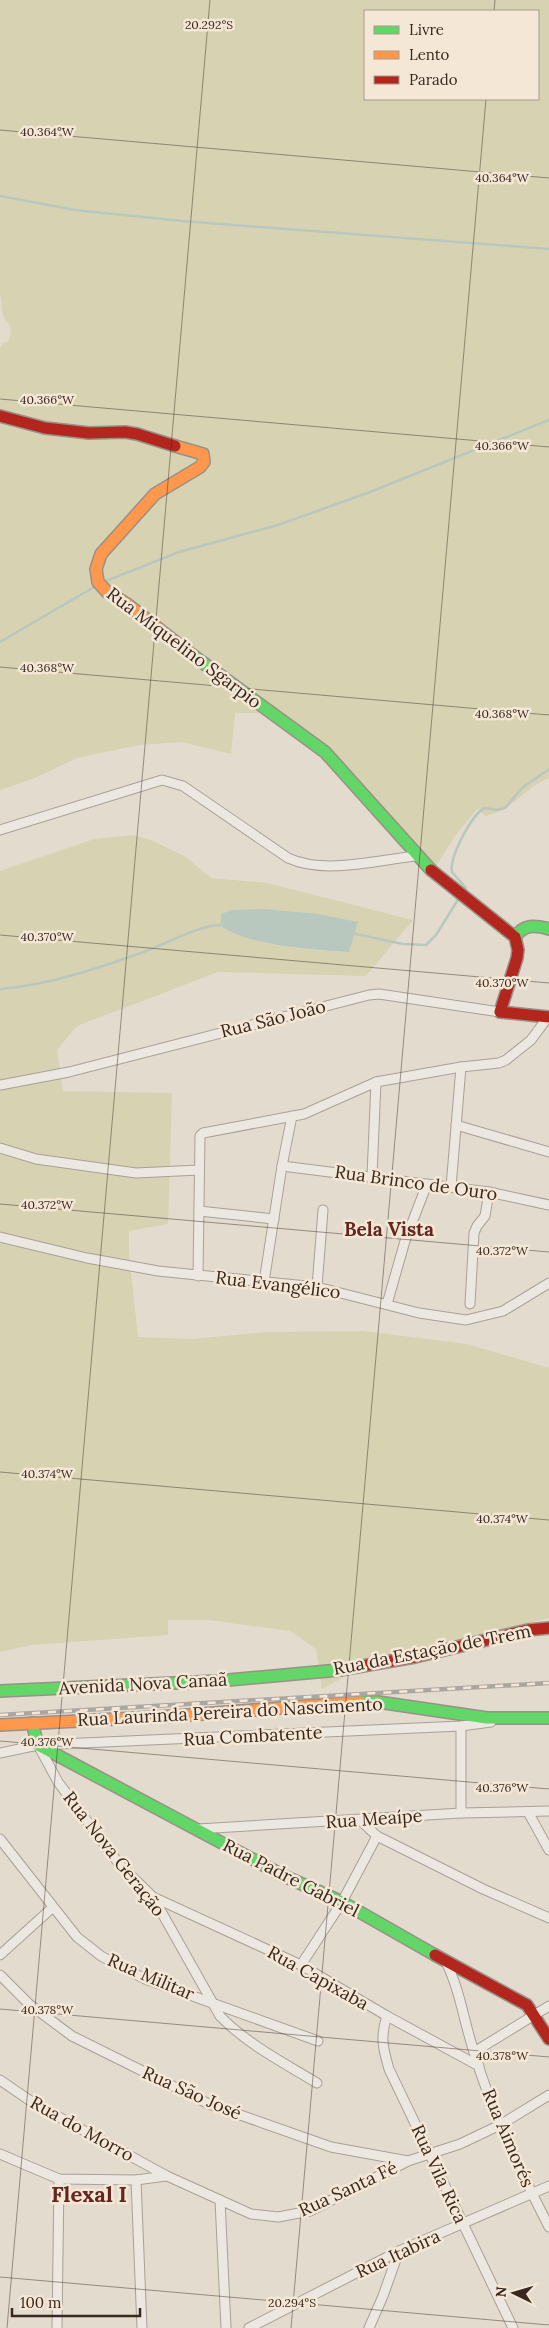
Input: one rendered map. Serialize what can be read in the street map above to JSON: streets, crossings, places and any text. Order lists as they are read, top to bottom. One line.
{"streets":{"street":["Rua Miquelino Sgarpio","Rua São João","Rua Brinco de Ouro","Rua Evangélico","Rua da Estação de Trem","Avenida Nova Canaã","Rua Laurinda Pereira do Nascimento","Rua Combatente","Rua Meaípe","Rua Nova Geração","Rua Padre Gabriel","Rua Militar","Rua Capixaba","Rua São José","Rua do Morro","Rua Aimorés","Rua Vila Rica","Rua Santa Fé","Rua Itabira"]},"crossings":[["Rua da Estação de Trem","Avenida Nova Canaã"],["Rua Laurinda Pereira do Nascimento","Rua Combatente"],["Rua Combatente","Rua Nova Geração"],["Rua Combatente","Rua Padre Gabriel"],["Rua Meaípe","Rua Padre Gabriel"],["Rua Nova Geração","Rua Padre Gabriel"],["Rua Nova Geração","Rua Militar"],["Rua Nova Geração","Rua Capixaba"],["Rua Padre Gabriel","Rua Aimorés"],["Rua Capixaba","Rua Aimorés"],["Rua Capixaba","Rua Vila Rica"],["Rua São José","Rua Santa Fé"],["Rua do Morro","Rua Santa Fé"],["Rua Aimorés","Rua Santa Fé"],["Rua Aimorés","Rua Itabira"],["Rua Vila Rica","Rua Santa Fé"],["Rua Vila Rica","Rua Itabira"]],"districts":["Bela Vista","Flexal I"],"legend":["Livre","Lento","Parado"],"scale_bar":"100 m","north":"left","coordinates":["20.292°S","40.364°W","40.366°W","40.368°W","40.370°W","40.372°W","40.374°W","40.376°W","40.378°W","20.294°S"]}
